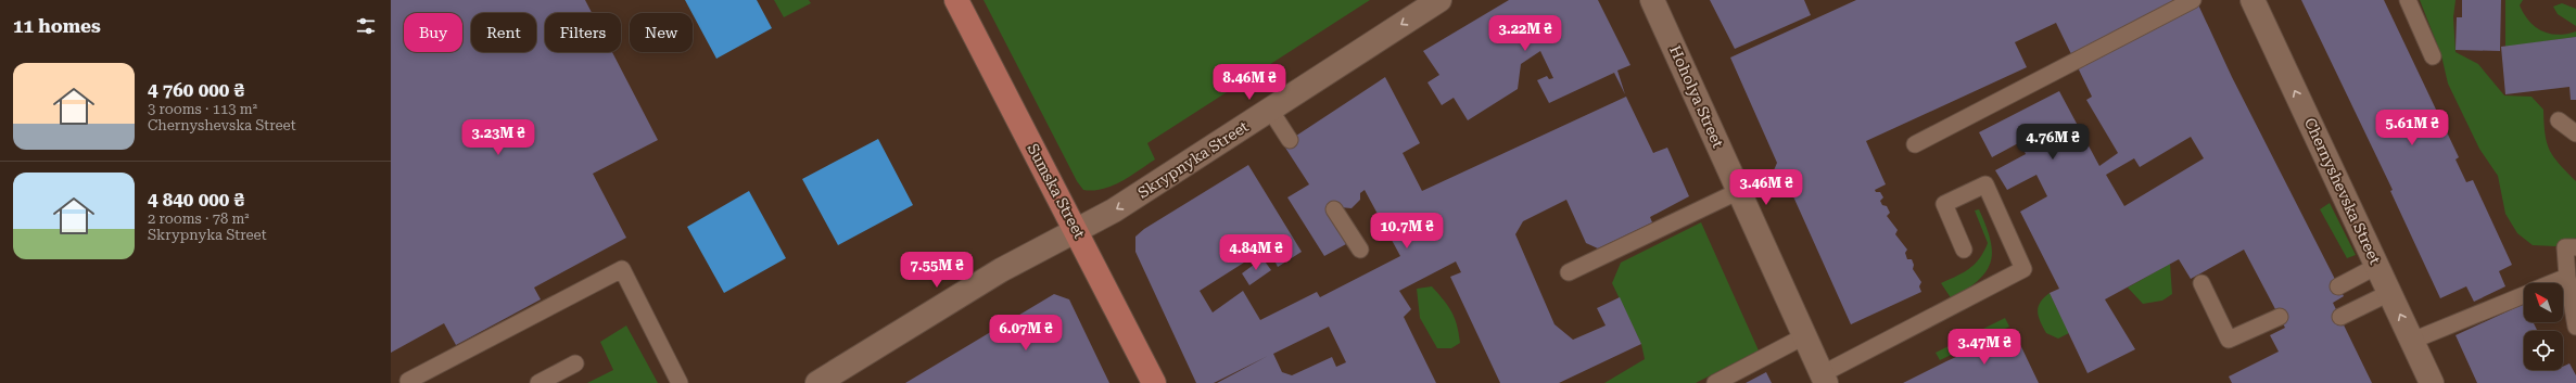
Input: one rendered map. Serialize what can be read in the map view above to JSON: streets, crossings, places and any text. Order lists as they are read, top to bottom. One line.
{"streets":{"main road":["Sumska Street"],"street":["Hoholya Street","Skrypnyka Street","Chernyshevska Street"]},"crossings":[["Skrypnyka Street","Sumska Street"]],"one_way":["Skrypnyka Street","Chernyshevska Street"],"north":"top left","page":{"heading":"11 homes","chip":["Buy","Rent","Filters","New"],"price":["3.22M ₴","8.46M ₴","5.61M ₴","3.23M ₴","4.76M ₴","3.46M ₴","10.7M ₴","4.84M ₴","7.55M ₴","6.07M ₴","3.47M ₴"],"list":[{"name":"4 760 000 ₴","note":"3 rooms · 113 m² · Chernyshevska Street"},{"name":"4 840 000 ₴","note":"2 rooms · 78 m² · Skrypnyka Street"}]}}
